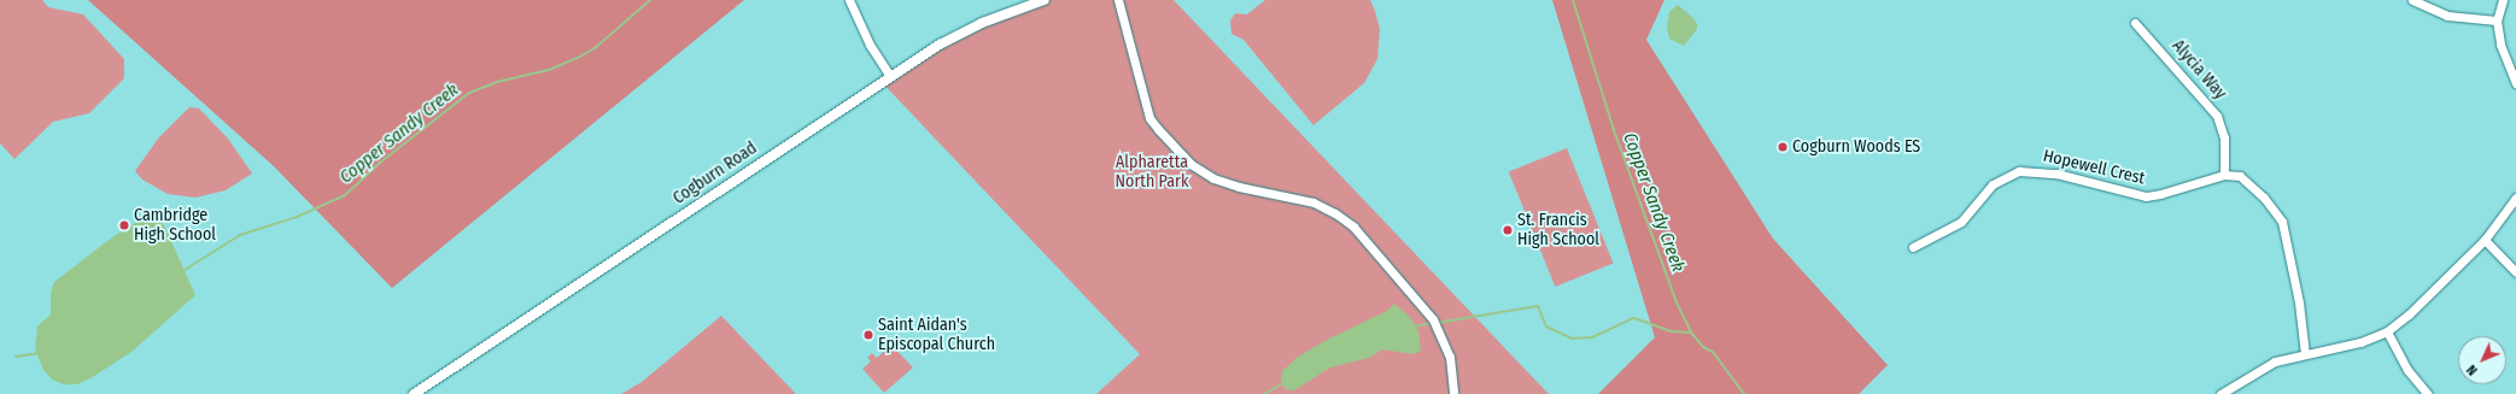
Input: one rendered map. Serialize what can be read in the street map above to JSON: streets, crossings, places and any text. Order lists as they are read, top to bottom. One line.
{"streets":{"street":["Alycia Way","Hopewell Crest","Cogburn Road"]},"crossings":[["Alycia Way","Hopewell Crest"]],"water":["Copper Sandy Creek"],"parks":["Alpharetta North Park"],"places":["Cogburn Woods ES","Cambridge High School","St. Francis High School","Saint Aidan's Episcopal Church"],"north":"bottom left"}
